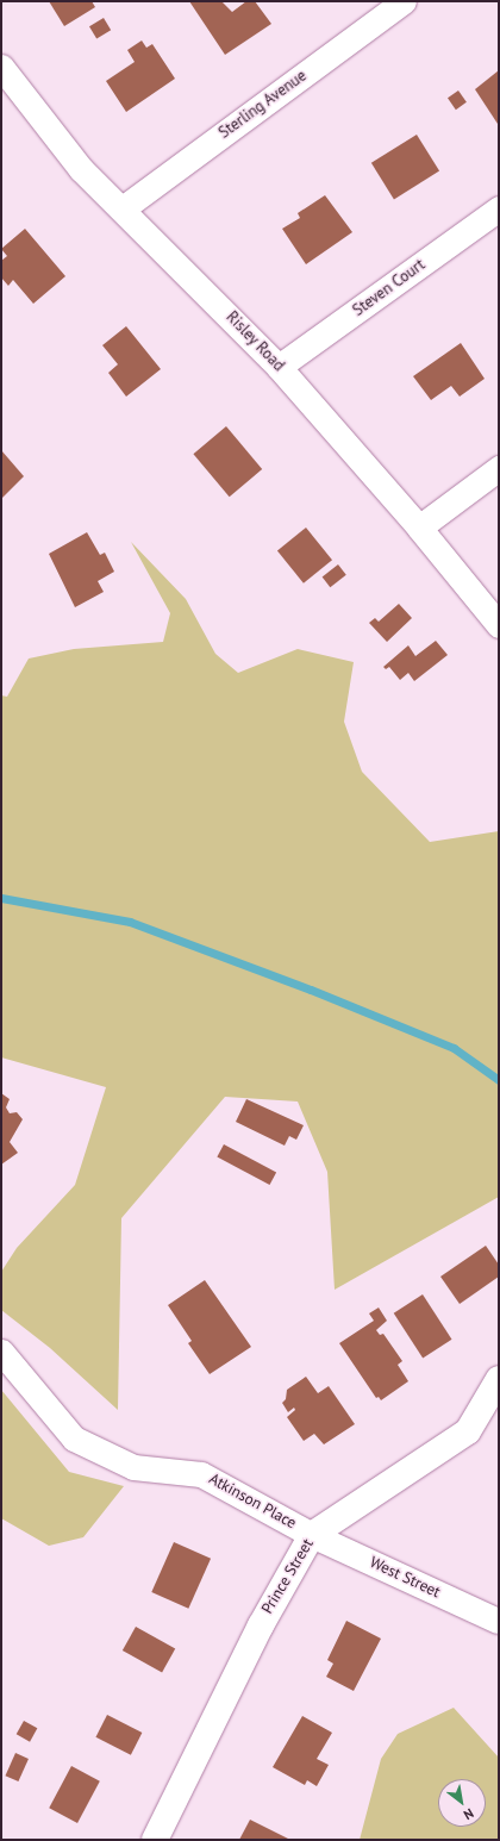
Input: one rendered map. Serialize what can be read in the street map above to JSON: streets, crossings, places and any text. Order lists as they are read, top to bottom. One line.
{"streets":{"street":["Sterling Avenue","Steven Court","Risley Road","Atkinson Place","Prince Street","West Street"]},"crossings":[["Sterling Avenue","Risley Road"],["Steven Court","Risley Road"],["Atkinson Place","Prince Street"],["Atkinson Place","West Street"],["Prince Street","West Street"]],"north":"bottom right"}
